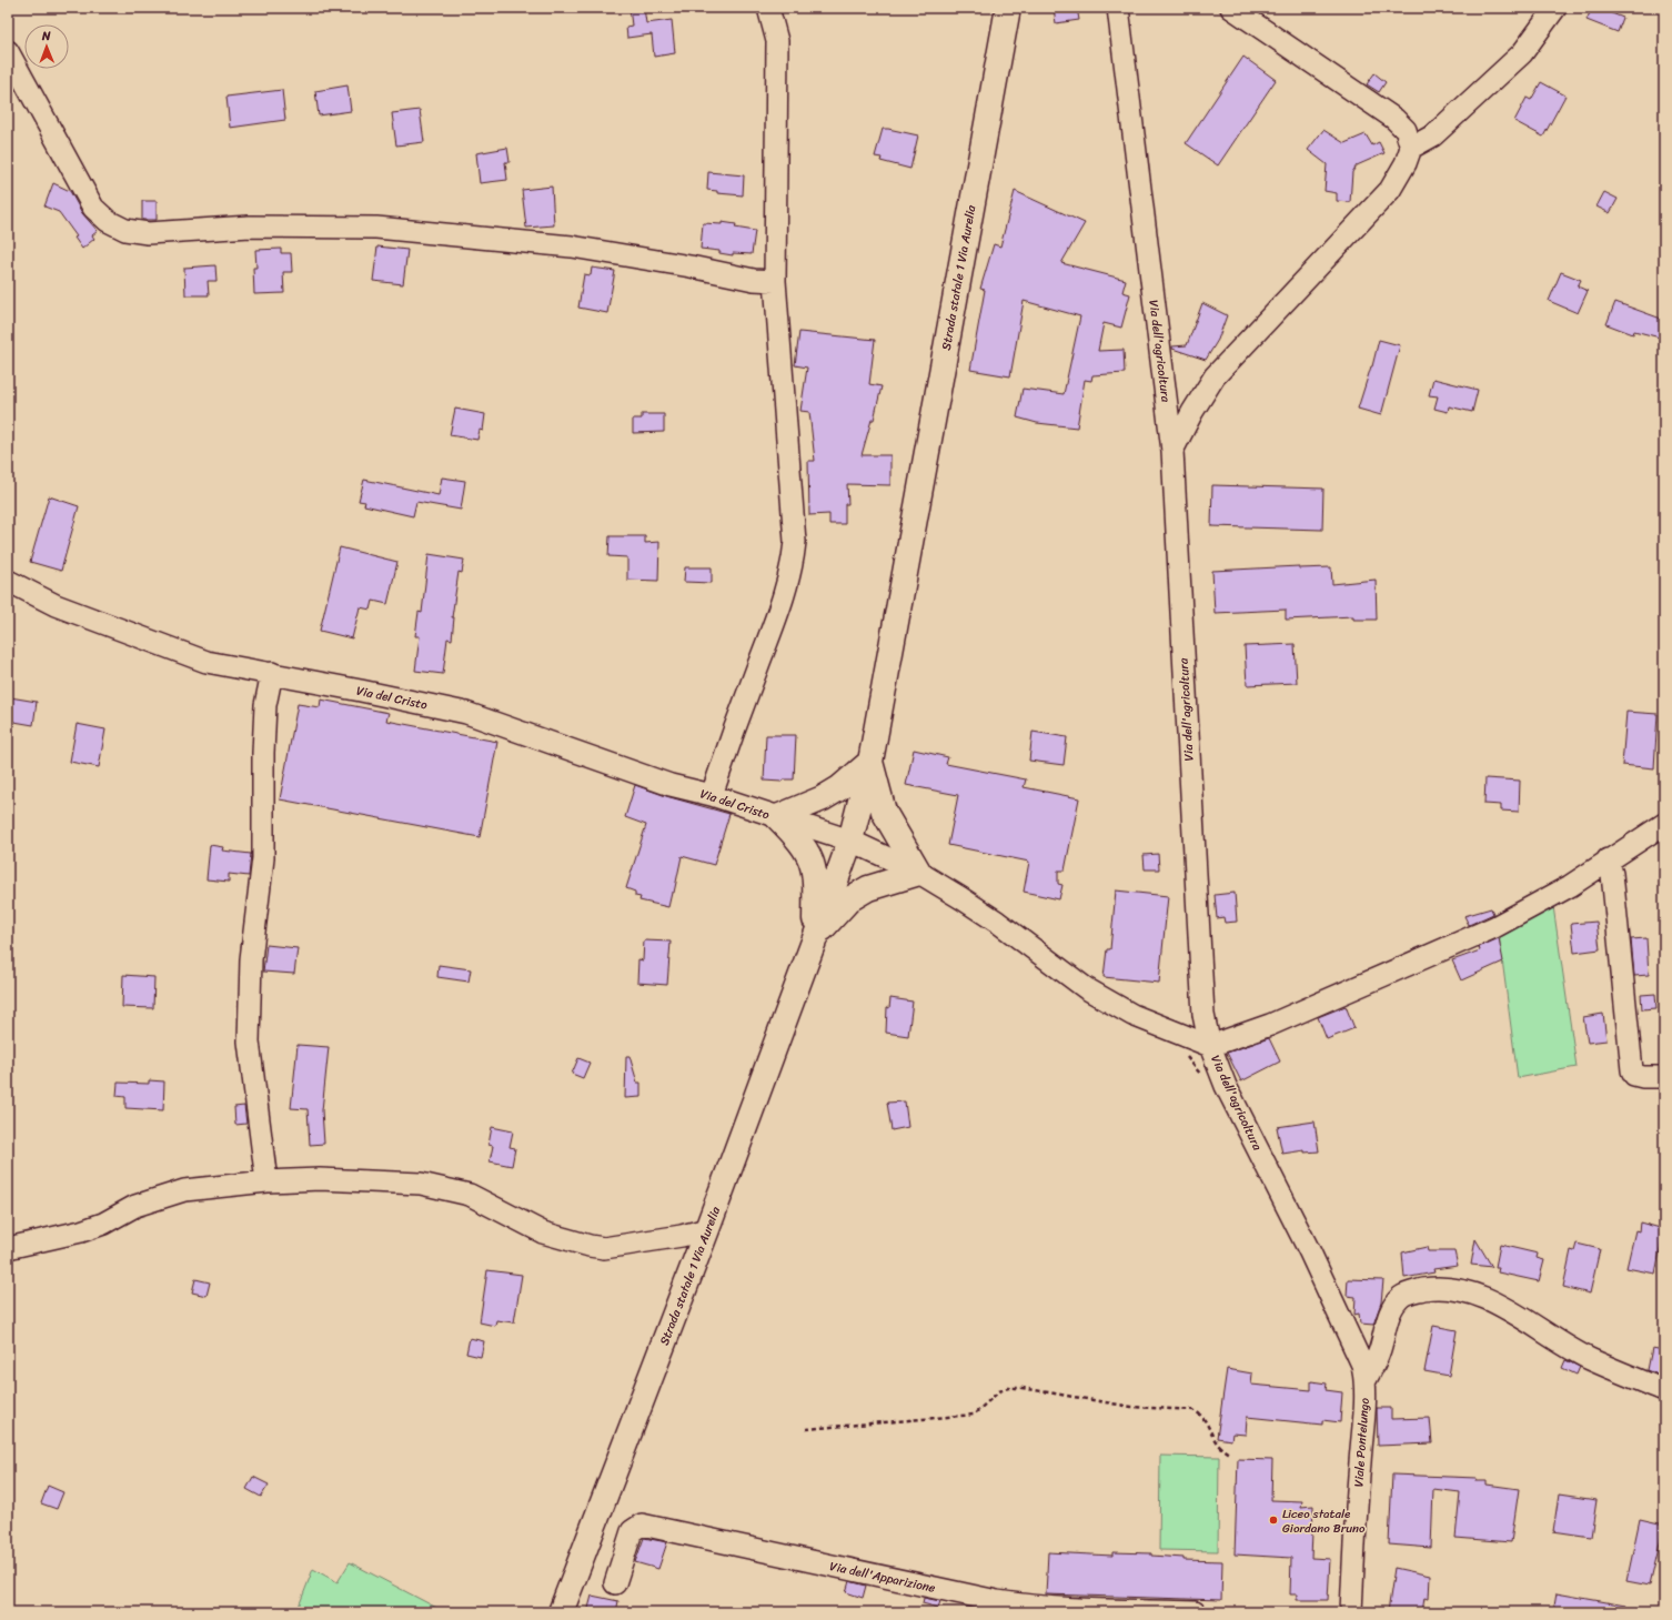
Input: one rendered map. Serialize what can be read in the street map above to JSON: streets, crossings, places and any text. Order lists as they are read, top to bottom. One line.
{"streets":{"main road":["Strada statale 1 Via Aurelia"],"street":["Via dell'agricoltura","Via del Cristo","Viale Pontelungo","Via dell'Apparizione"]},"crossings":[["Strada statale 1 Via Aurelia","Via del Cristo"],["Via dell'agricoltura","Via del Cristo"],["Via dell'agricoltura","Viale Pontelungo"]],"places":["Liceo statale Giordano Bruno"],"north":"top"}
